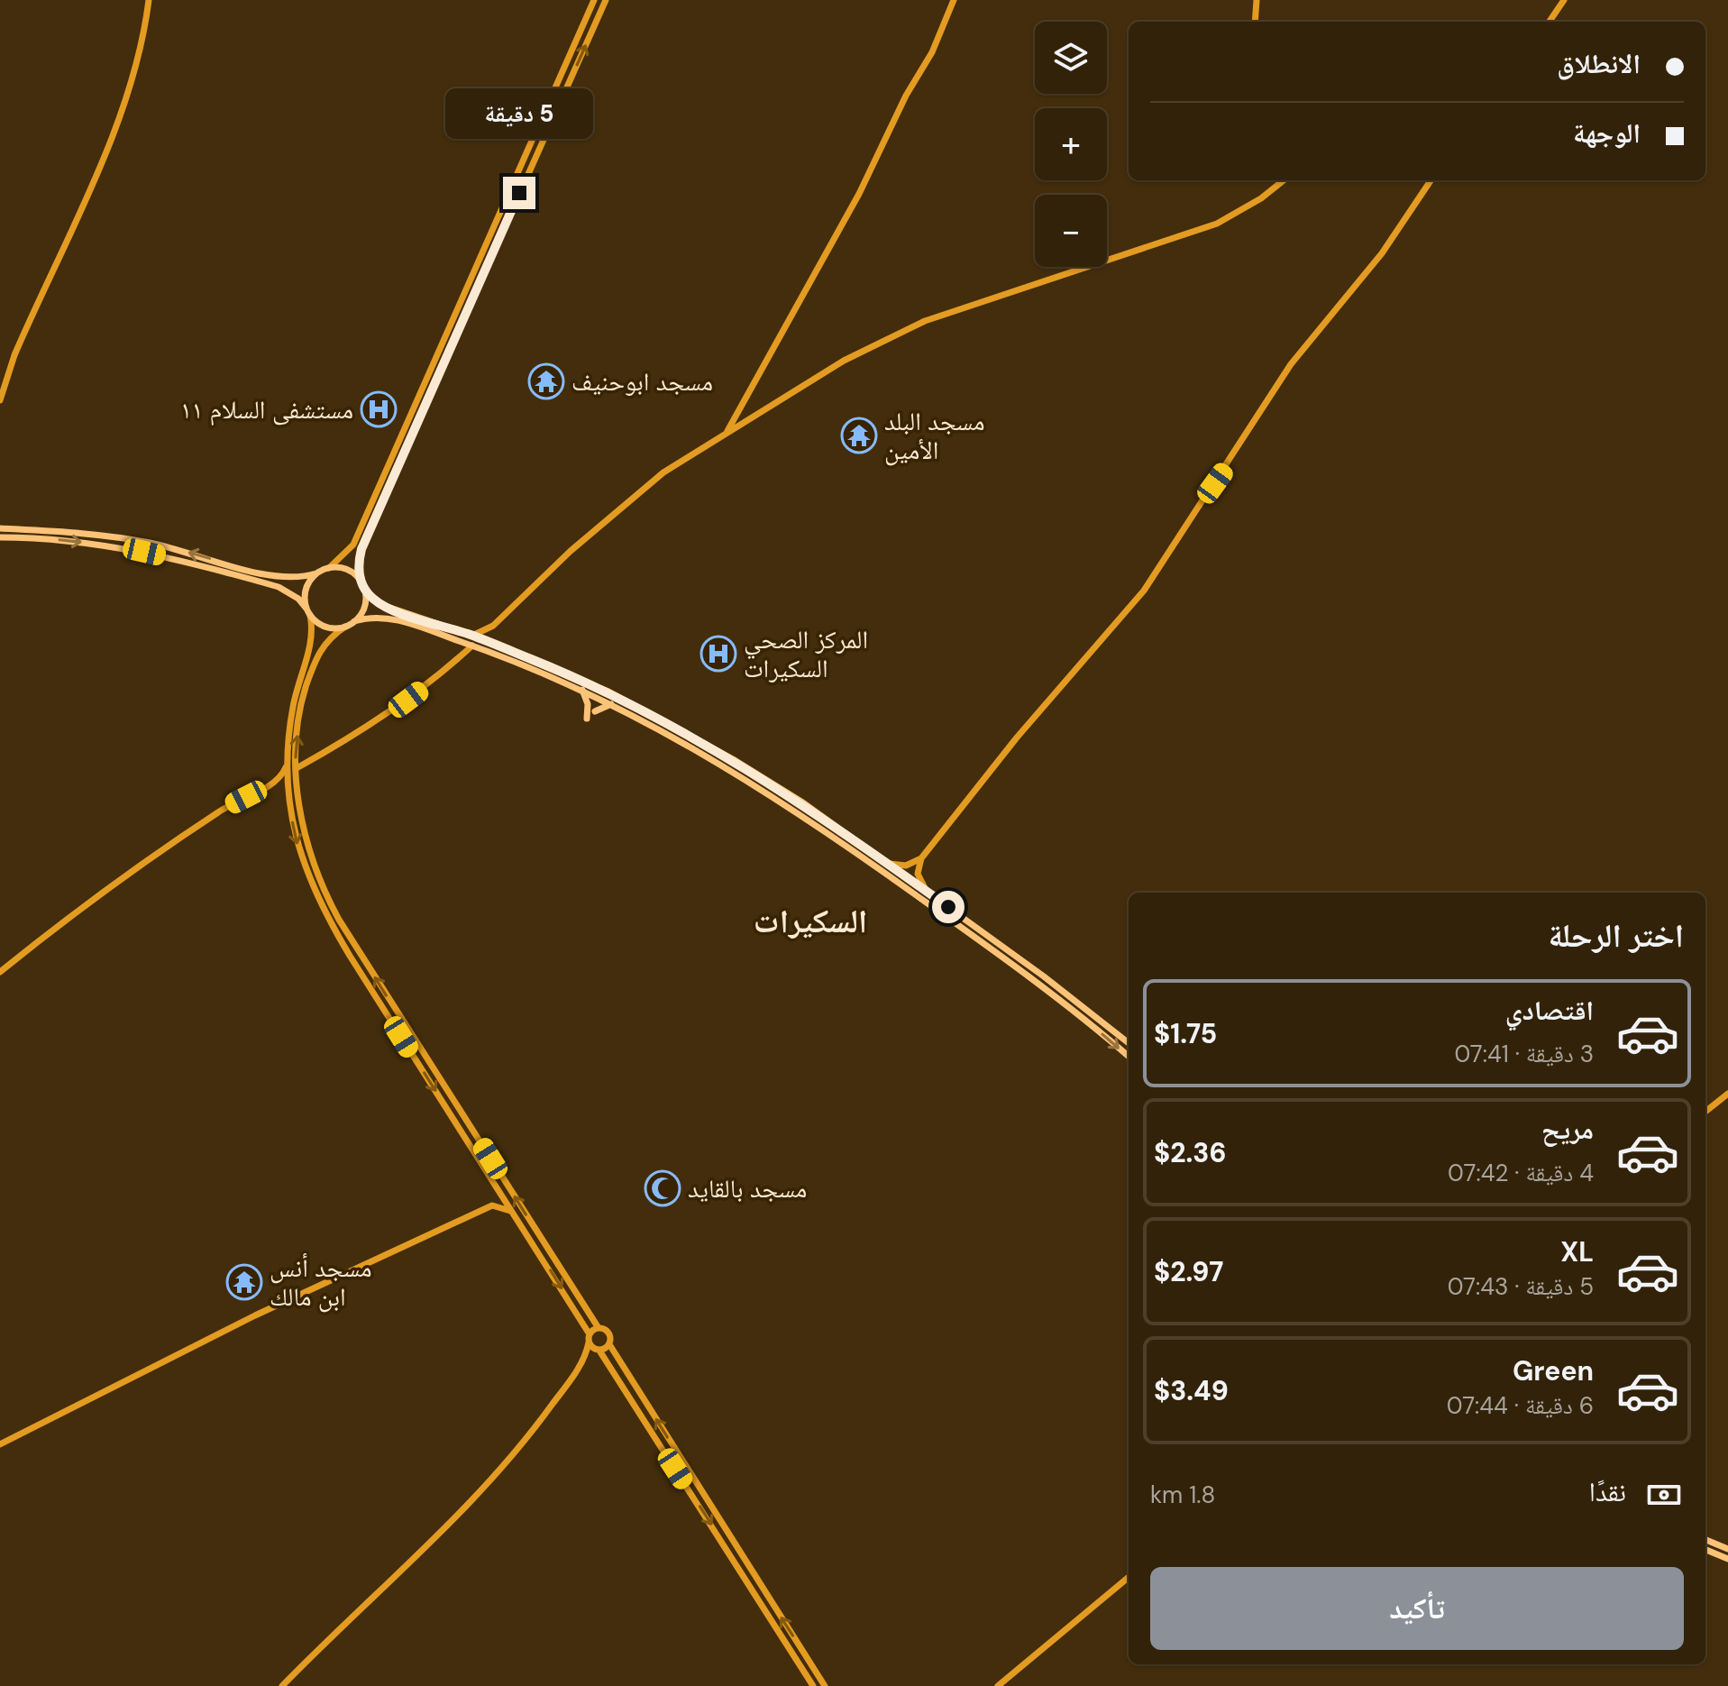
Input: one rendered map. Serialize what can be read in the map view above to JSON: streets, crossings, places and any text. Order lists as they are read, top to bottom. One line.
{"districts":["السكيرات"],"places":{"temple":["مسجد ابوحنيف","مسجد البلد الأمين","مسجد أنس ابن مالك"],"hospital":["مستشفى السلام ١١","المركز الصحي السكيرات"],"mosque":["مسجد بالقايد"]},"page":{"map_buttons":["+","−"],"banner":["الانطلاق","الوجهة"],"bubble":"5 دقيقة","heading":"اختر الرحلة","list":[{"name":"اقتصادي","note":"3 دقيقة · 07:41","value":"$1.75"},{"name":"مريح","note":"4 دقيقة · 07:42","value":"$2.36"},{"name":"XL","note":"5 دقيقة · 07:43","value":"$2.97"},{"name":"Green","note":"6 دقيقة · 07:44","value":"$3.49"}],"pay":["نقدًا","1.8 km"],"buttons":"تأكيد"}}
